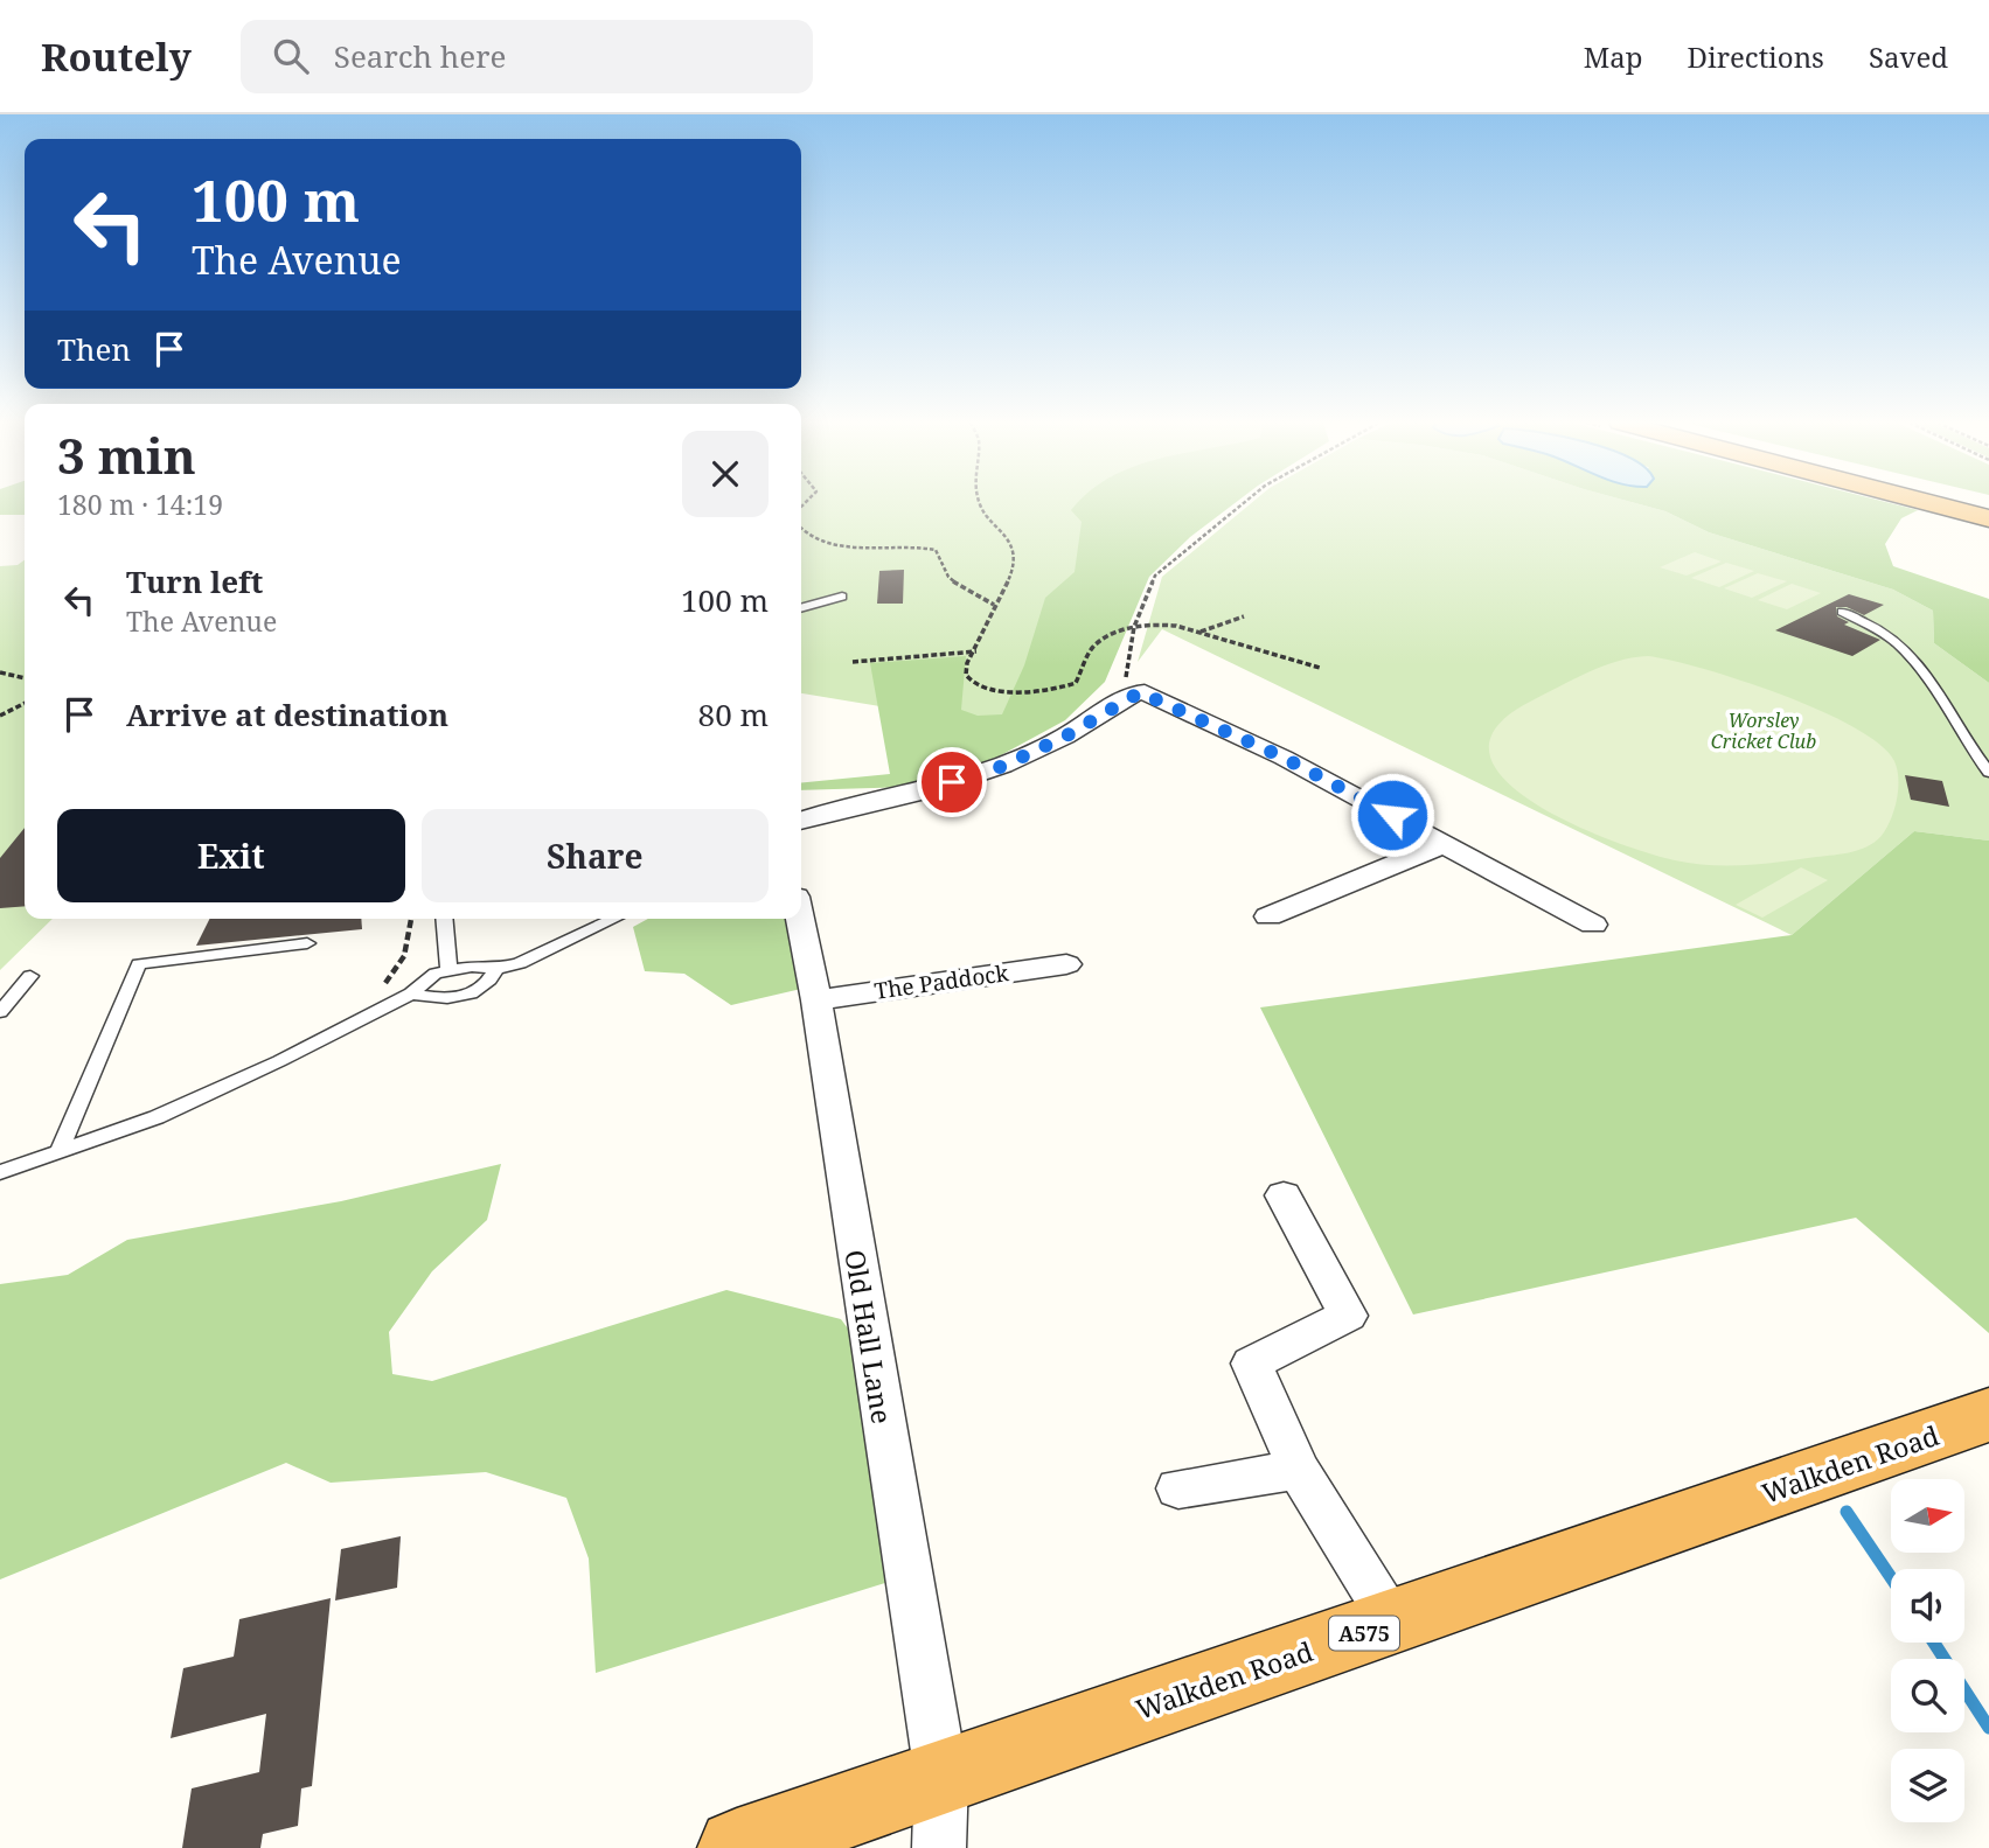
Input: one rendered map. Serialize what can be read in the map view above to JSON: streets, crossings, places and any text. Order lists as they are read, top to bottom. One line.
{"streets":{"highway":["Walkden Road","A575"],"street":["The Paddock","Old Hall Lane"]},"crossings":[["The Paddock","Old Hall Lane"],["Old Hall Lane","Walkden Road"]],"parks":["Worsley Cricket Club"],"north":"right","page":{"header":"Routely","search":"Search here","nav":["Map","Directions","Saved"],"turn":["100 m","The Avenue"],"then":"Then","heading":["3 min","180 m · 14:19"],"list":[{"name":"Turn left","note":"The Avenue","value":"100 m"},{"name":"Arrive at destination","value":"80 m"}],"buttons":["Exit","Share"]}}
